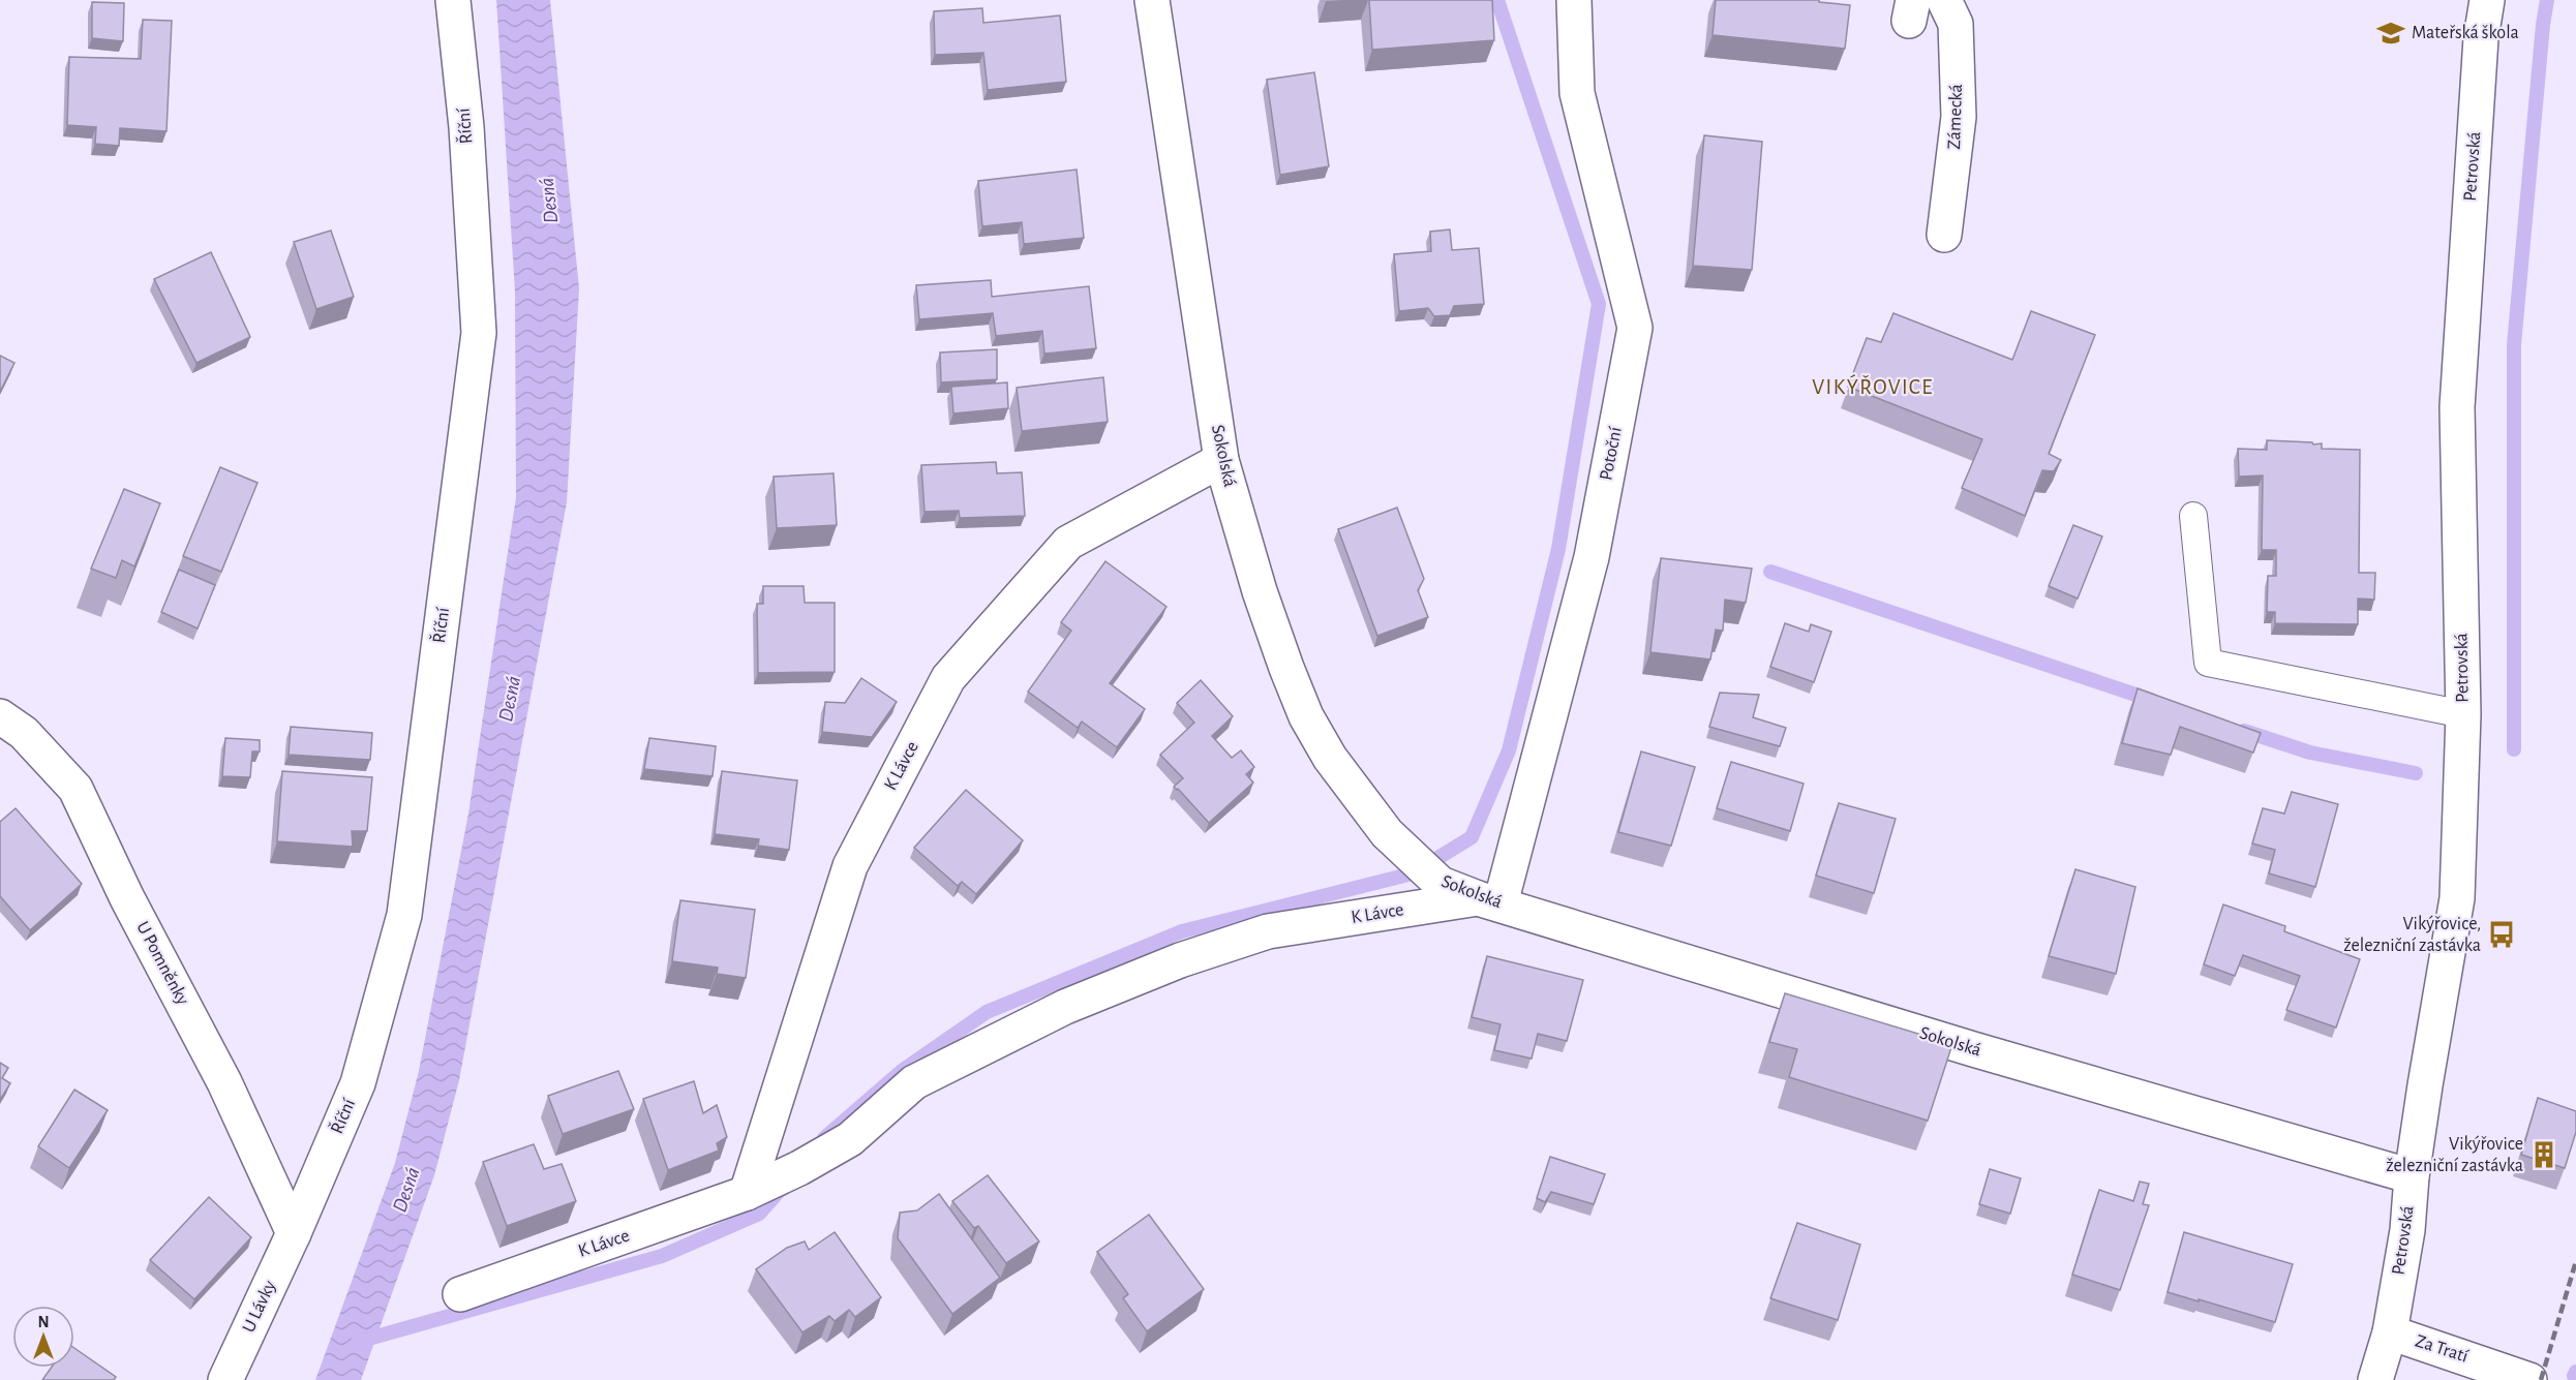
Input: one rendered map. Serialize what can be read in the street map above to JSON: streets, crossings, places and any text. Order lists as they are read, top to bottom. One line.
{"streets":{"street":["Zámecká","Říční","Petrovská","Potoční","Sokolská","K Lávce","U Pomněnky","U Lávky","Za Tratí"]},"crossings":[["Říční","U Pomněnky"],["Říční","U Lávky"],["Petrovská","Sokolská"],["Petrovská","Za Tratí"],["Potoční","Sokolská"],["Potoční","K Lávce"],["Sokolská","K Lávce"],["U Pomněnky","U Lávky"]],"districts":["VIKÝŘOVICE"],"water":["Desná"],"places":{"school or university":["Mateřská škola"],"bus stop":["Vikýřovice, železniční zastávka"],"building":["Vikýřovice železniční zastávka"]},"north":"top"}
